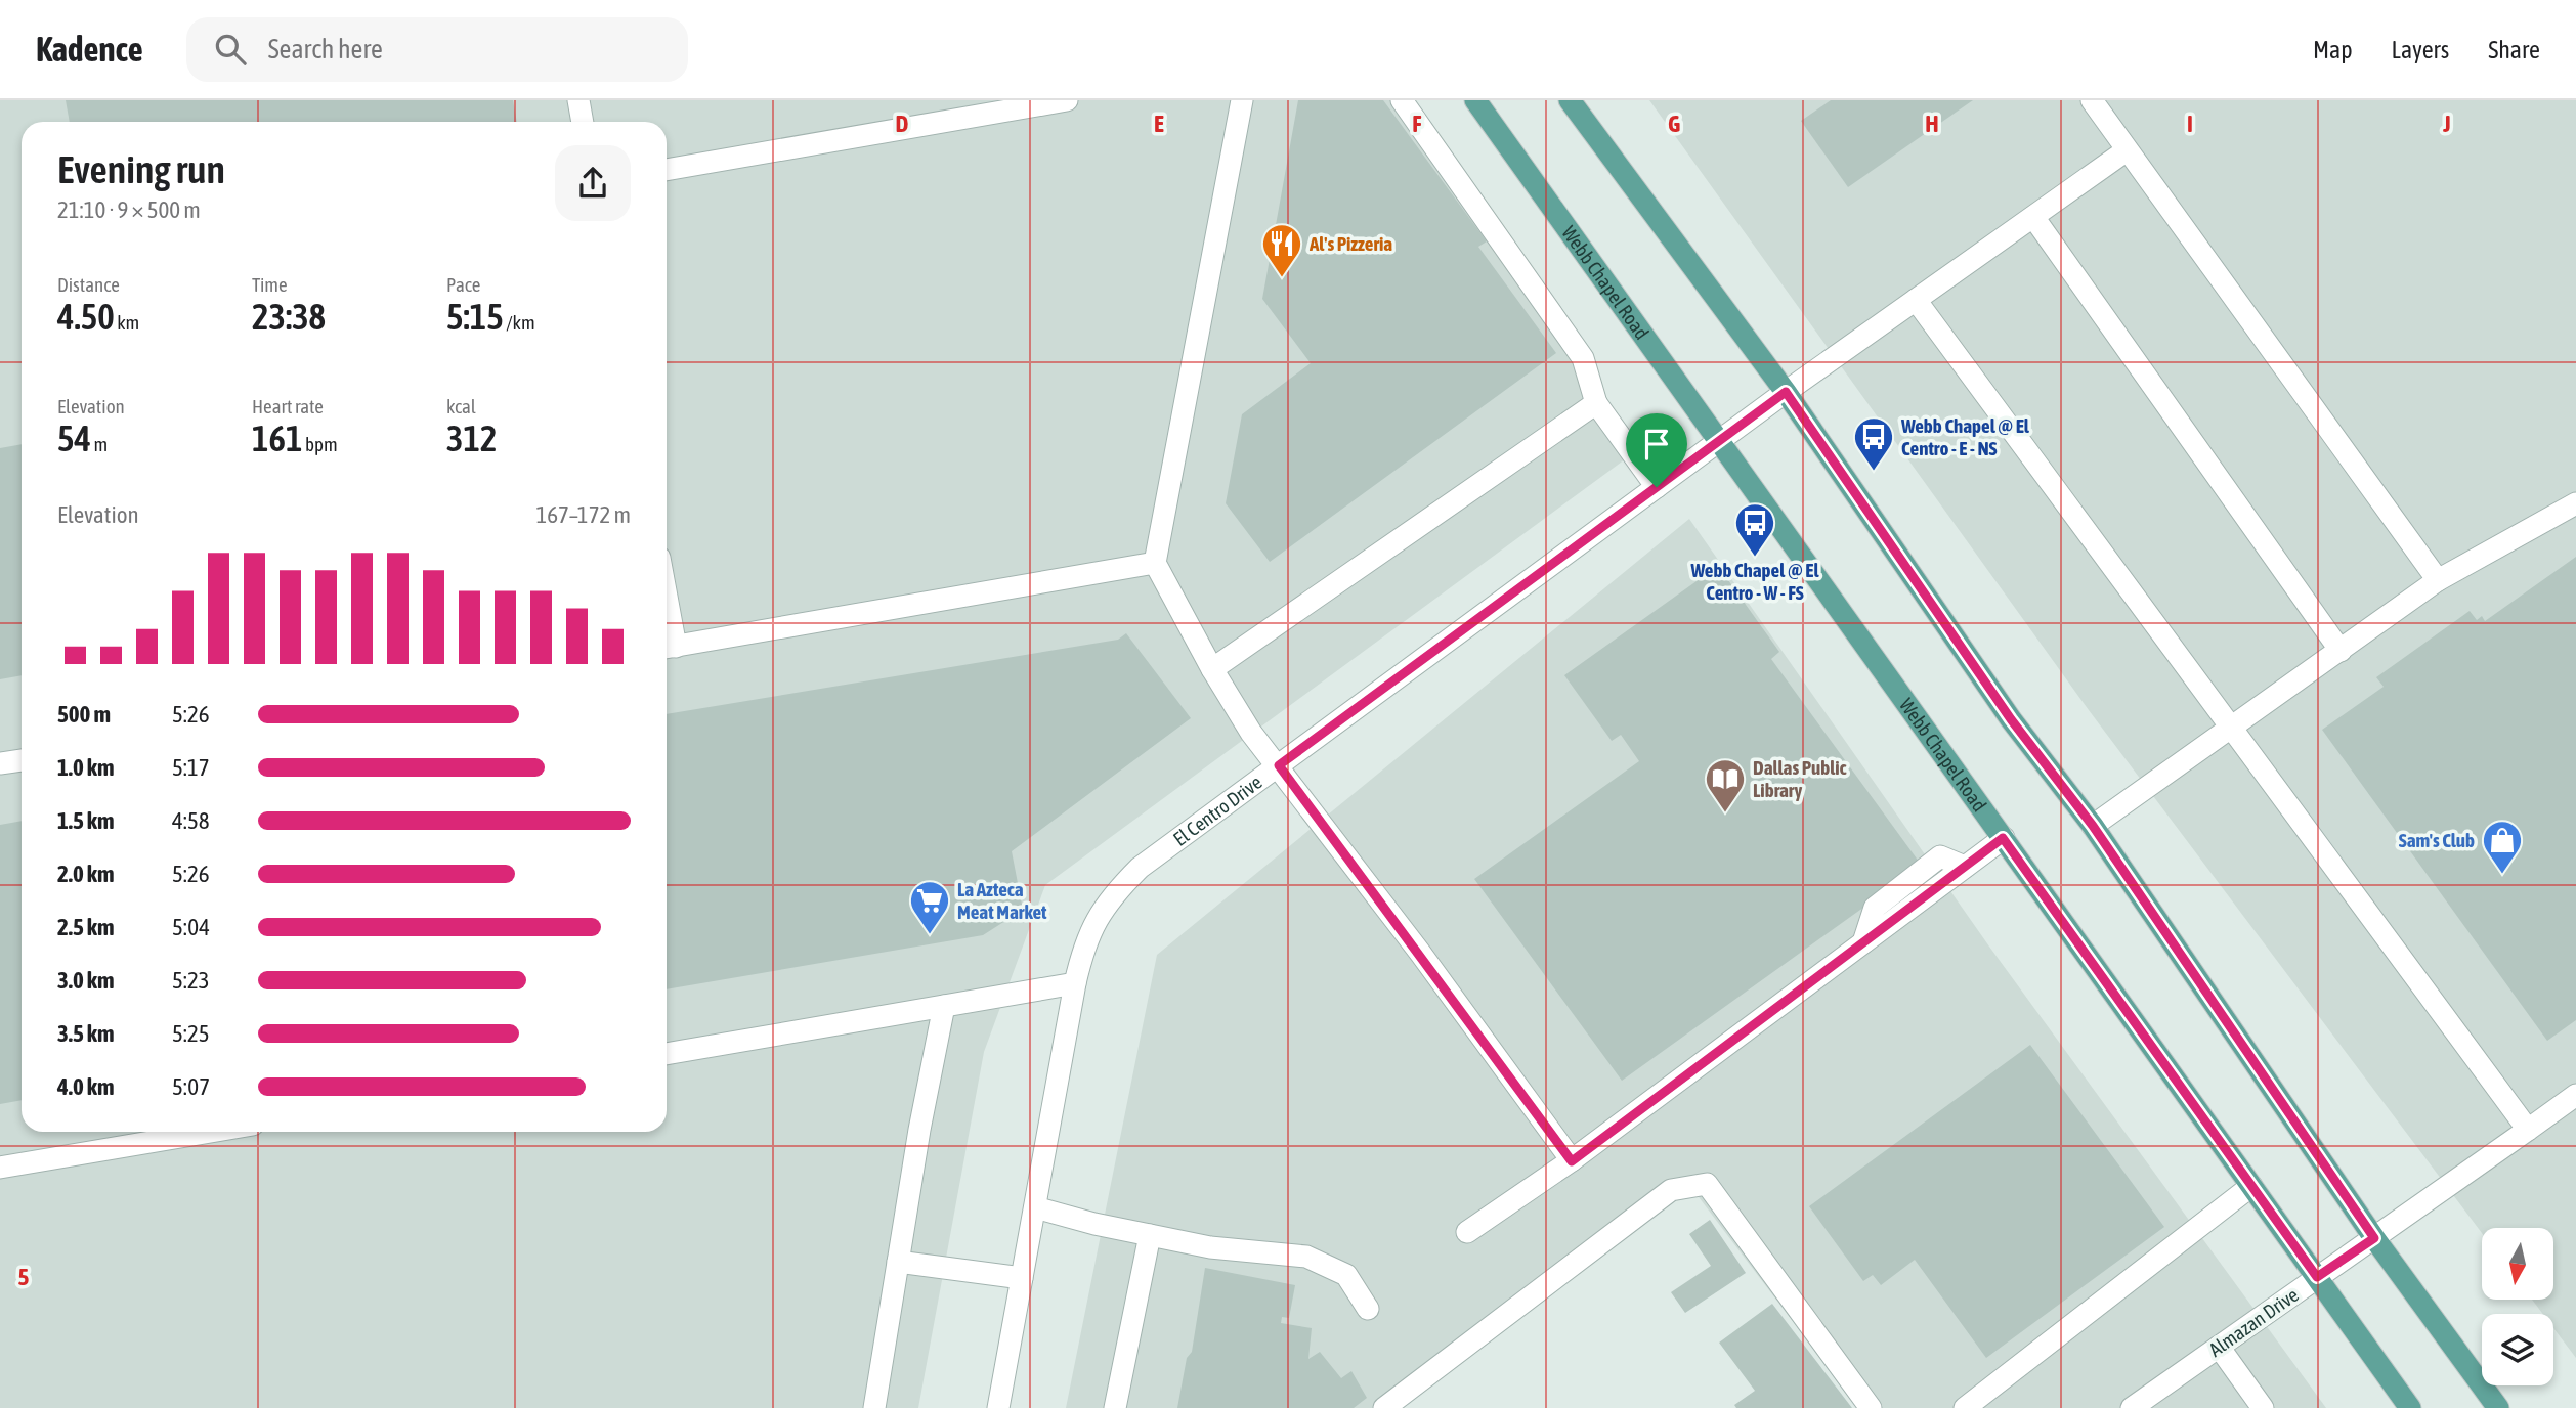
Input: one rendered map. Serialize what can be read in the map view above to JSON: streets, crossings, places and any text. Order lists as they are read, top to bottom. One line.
{"streets":{"main road":["Webb Chapel Road"],"street":["El Centro Drive","Almazan Drive"]},"crossings":[["Webb Chapel Road","El Centro Drive"],["Webb Chapel Road","Almazan Drive"]],"places":{"restaurant":["Al's Pizzeria"],"bus stop":["Webb Chapel @ El Centro - E - NS","Webb Chapel @ El Centro - W - FS"],"library":["Dallas Public Library"],"shop":["Sam's Club"],"supermarket":["La Azteca Meat Market"]},"north":"bottom","page":{"header":"Kadence","search":"Search here","nav":["Map","Layers","Share"],"heading":["Evening run","21:10 · 9 × 500 m"],"stats":[["Distance","4.50 km"],["Time","23:38"],["Pace","5:15 /km"],["Elevation","54 m"],["Heart rate","161 bpm"],["kcal","312"]],"chart":["Elevation","167–172 m"],"list":[{"name":"500 m","note":"5:26"},{"name":"1.0 km","note":"5:17"},{"name":"1.5 km","note":"4:58"},{"name":"2.0 km","note":"5:26"},{"name":"2.5 km","note":"5:04"},{"name":"3.0 km","note":"5:23"},{"name":"3.5 km","note":"5:25"},{"name":"4.0 km","note":"5:07"}]},"grid":{"columns":["D","E","F","G","H","I","J"],"rows":["5"]}}
